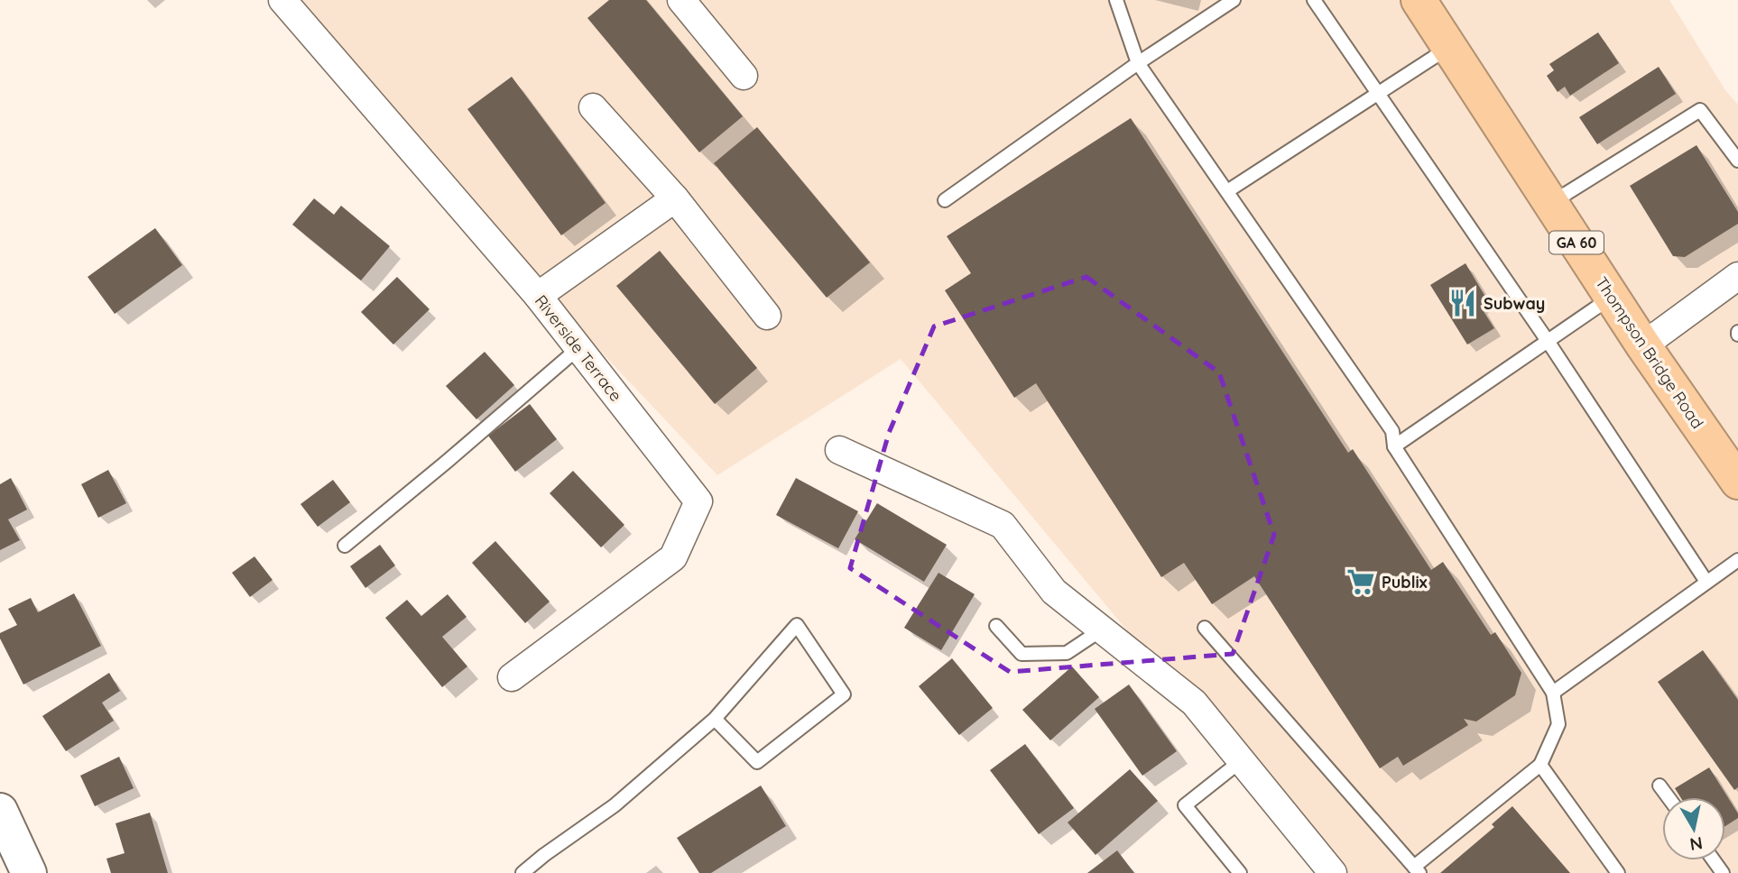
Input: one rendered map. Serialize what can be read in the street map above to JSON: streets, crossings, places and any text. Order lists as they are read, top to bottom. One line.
{"streets":{"highway":["GA 60","Thompson Bridge Road"],"street":["Riverside Terrace"]},"places":{"restaurant":["Subway"],"supermarket":["Publix"]},"north":"bottom"}
